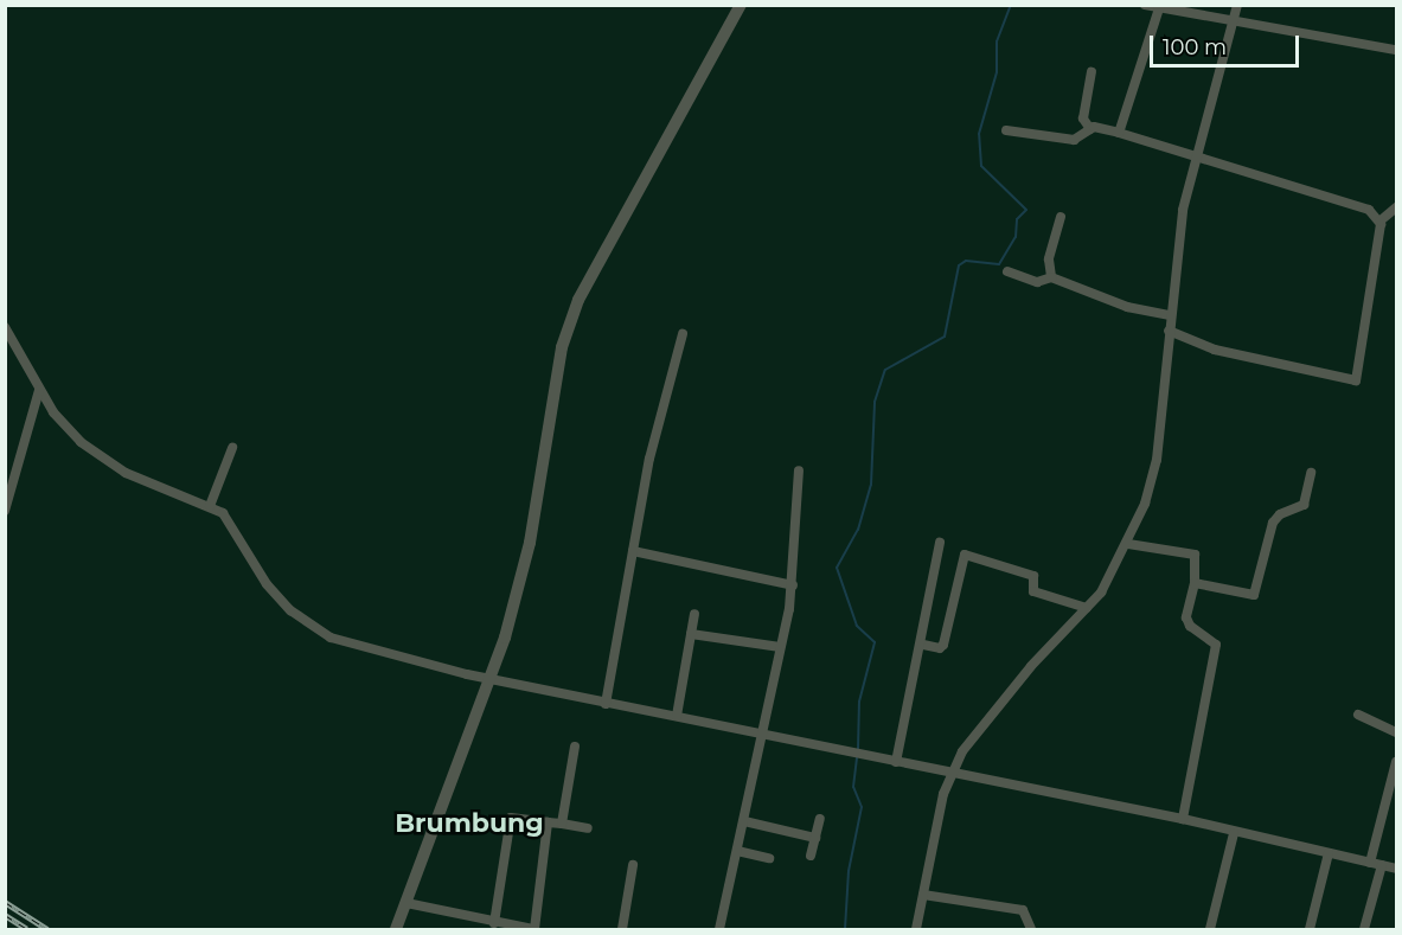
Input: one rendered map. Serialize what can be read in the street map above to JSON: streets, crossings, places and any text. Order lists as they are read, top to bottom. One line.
{"districts":["Brumbung"],"scale_bar":"100 m"}
